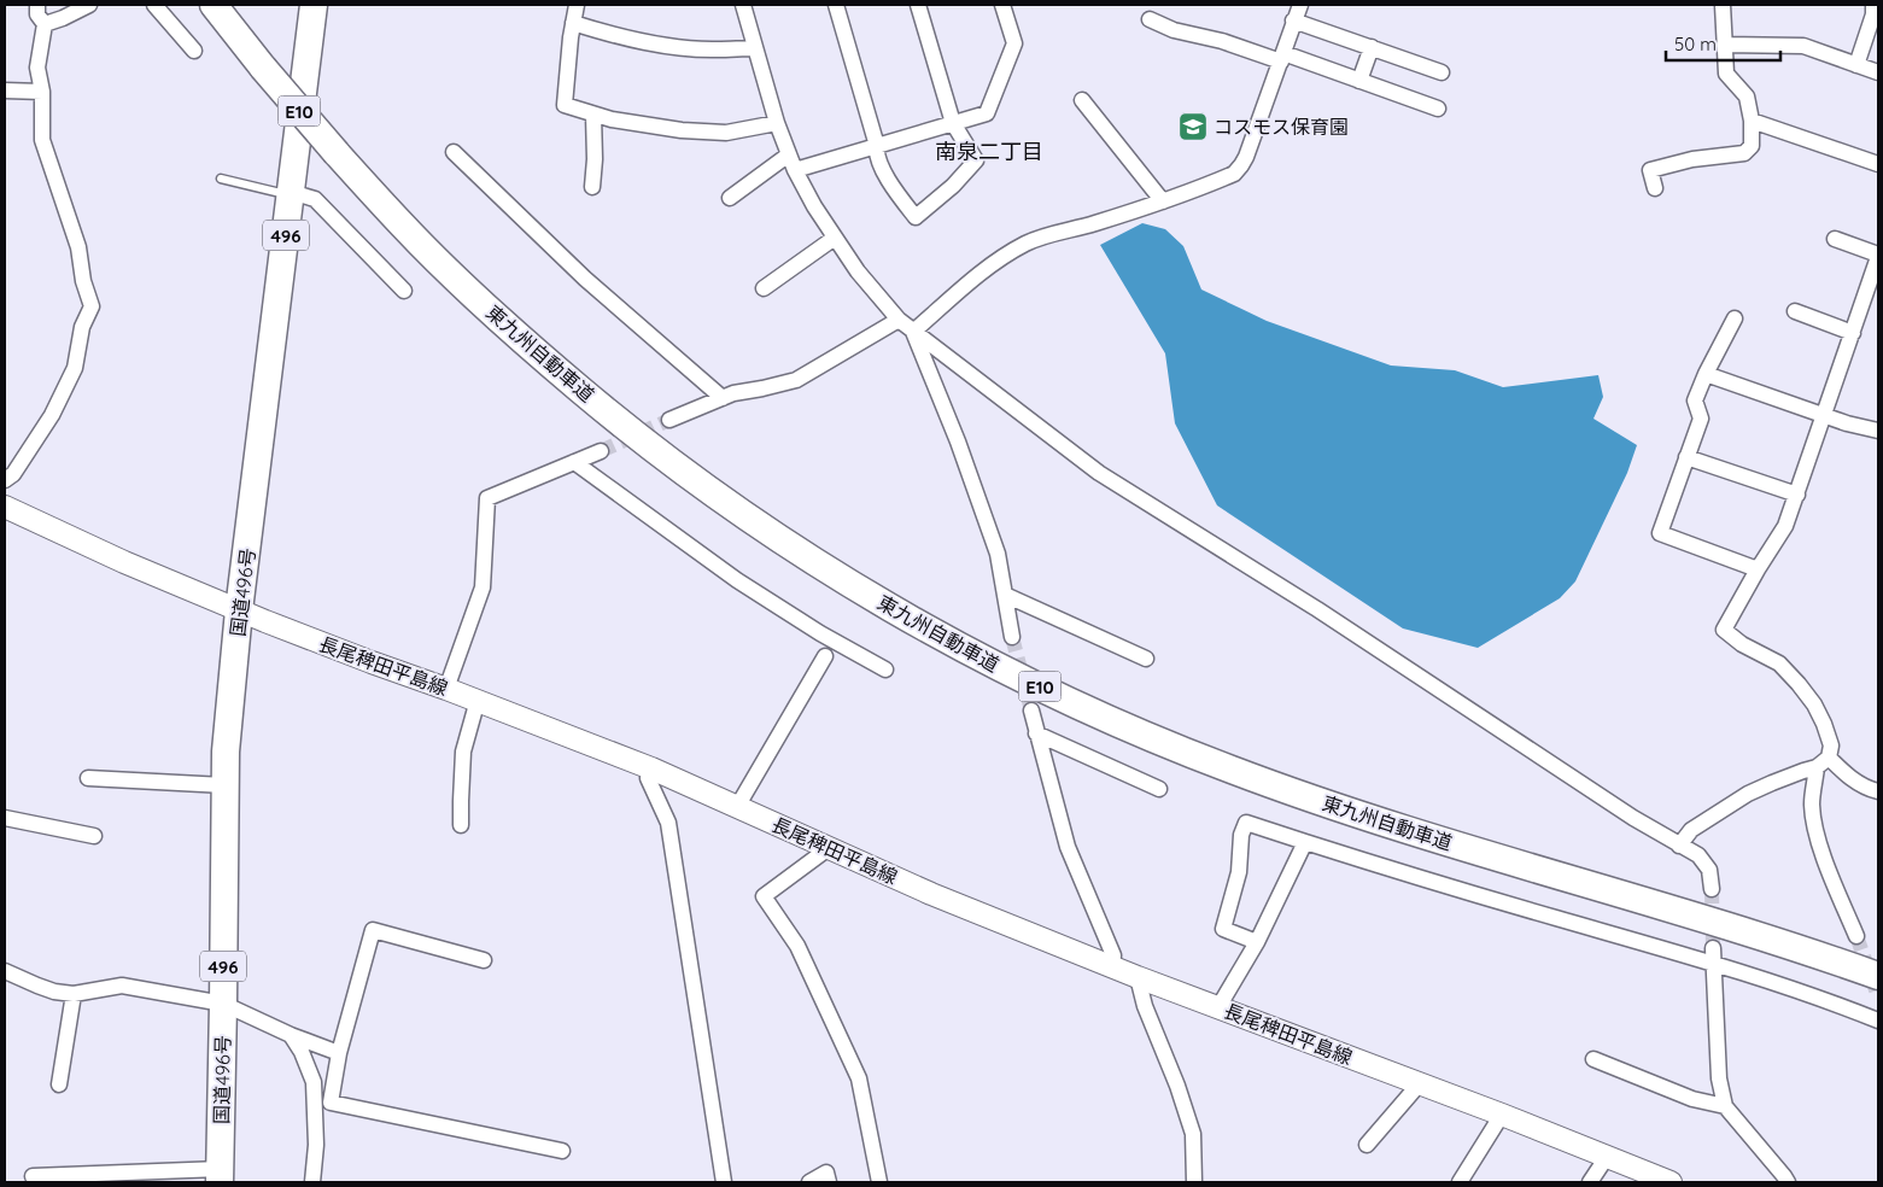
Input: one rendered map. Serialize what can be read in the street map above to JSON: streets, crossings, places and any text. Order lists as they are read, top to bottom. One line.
{"streets":{"highway":["E10","496","東九州自動車道","国道496号"],"main road":["長尾稗田平島線"]},"crossings":[["国道496号","長尾稗田平島線"]],"districts":["南泉二丁目"],"places":{"school or university":["コスモス保育園"]},"scale_bar":"50 m"}
